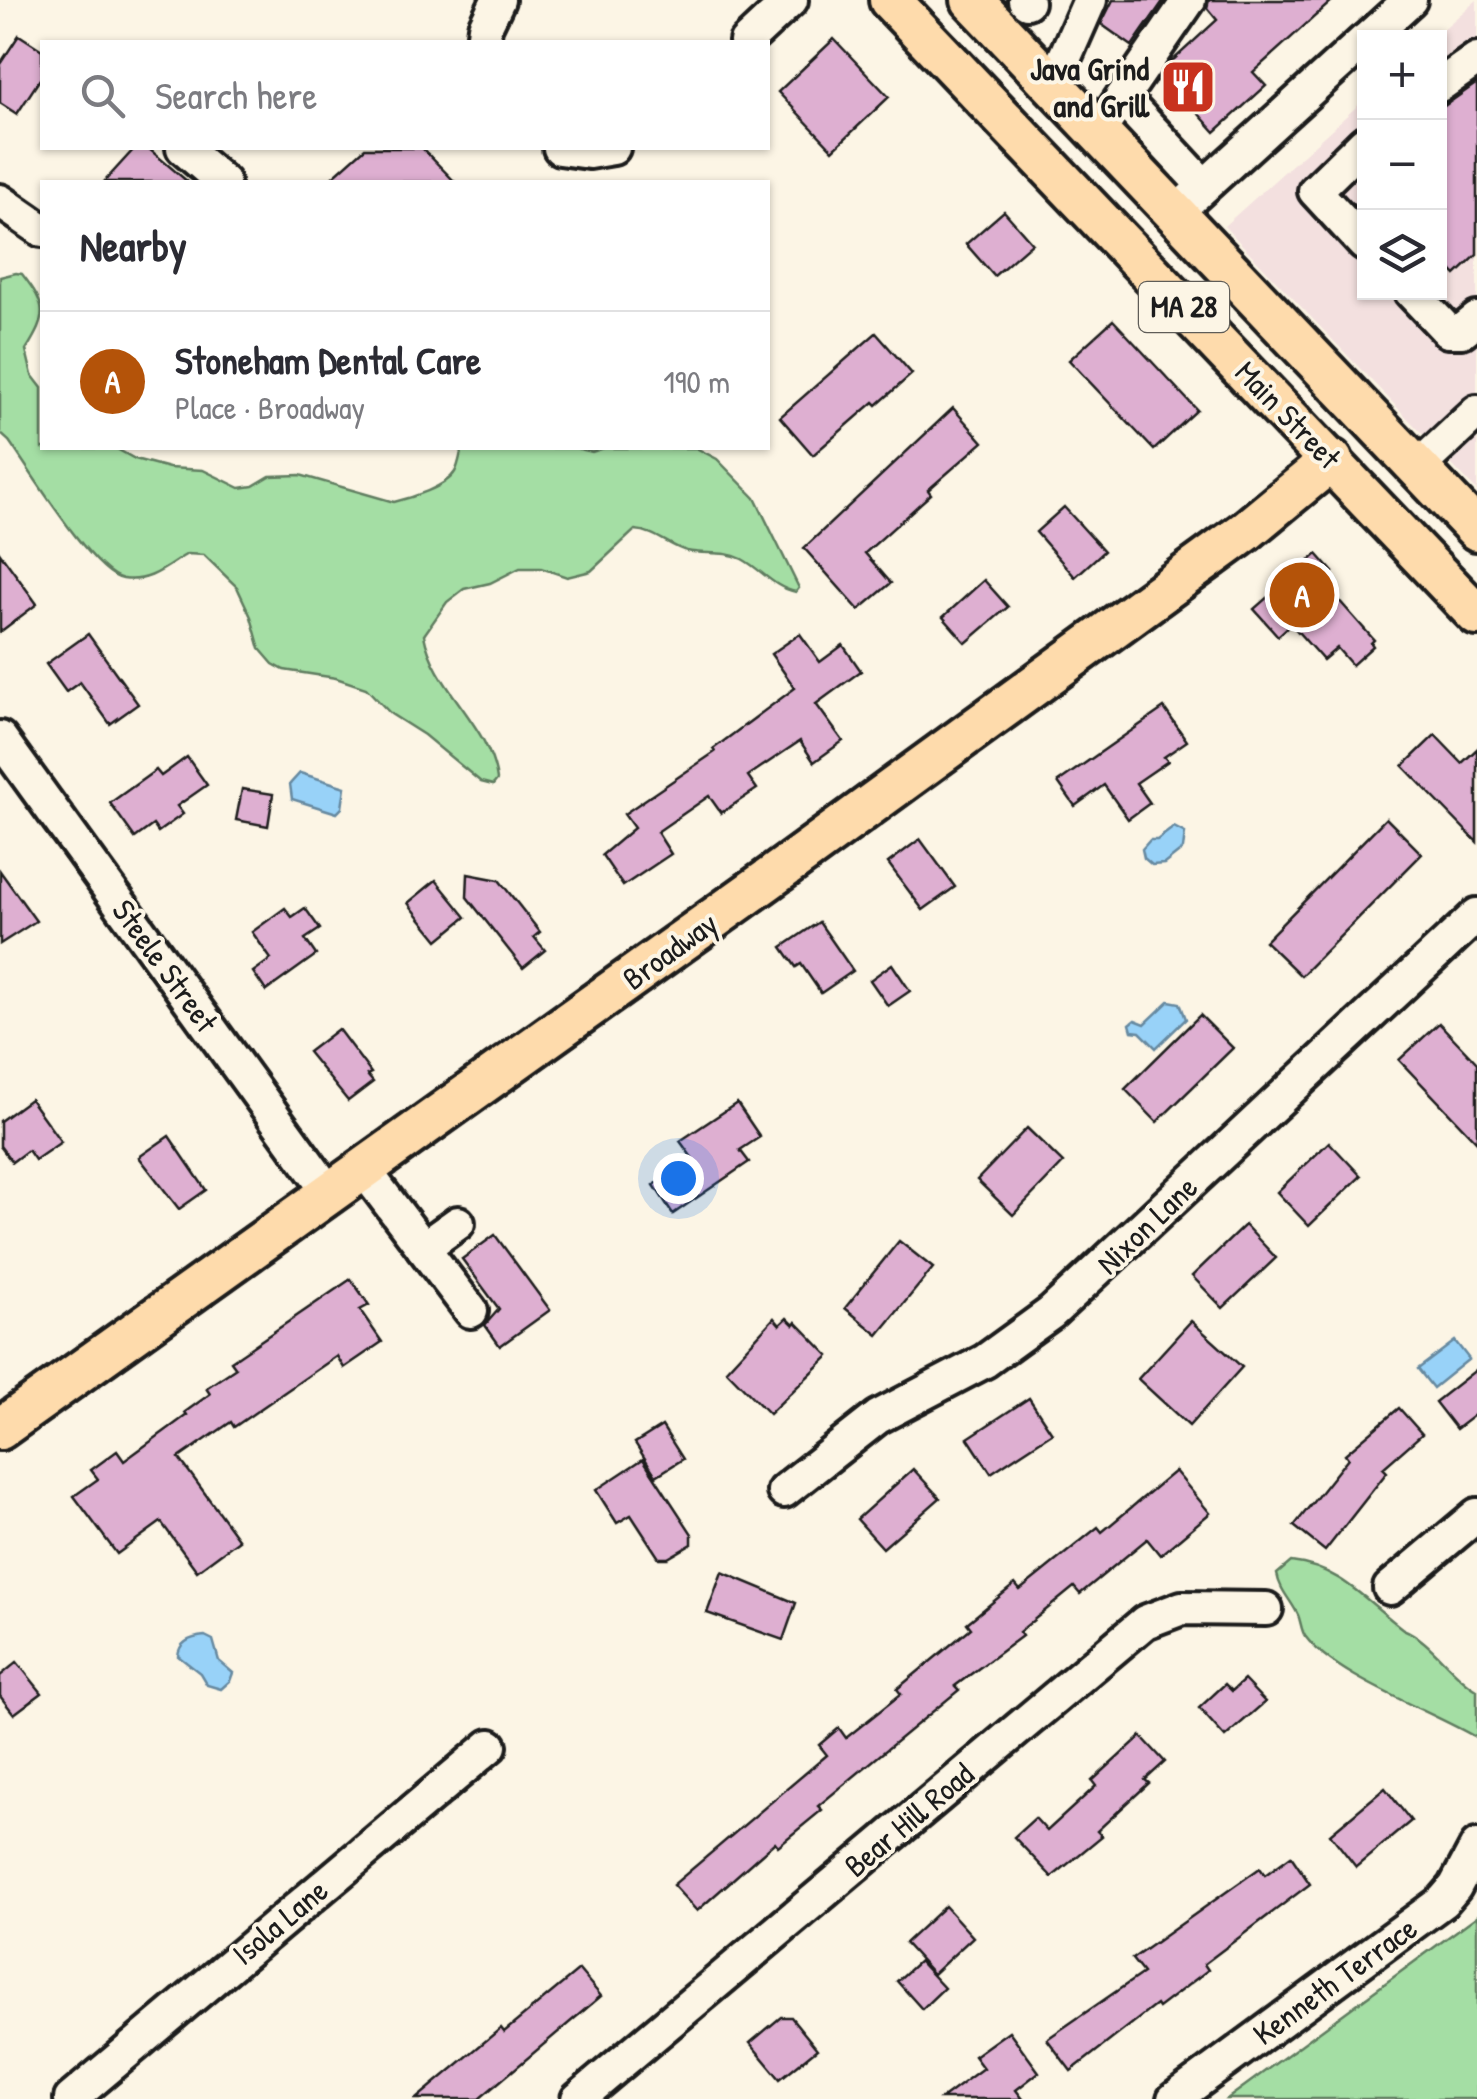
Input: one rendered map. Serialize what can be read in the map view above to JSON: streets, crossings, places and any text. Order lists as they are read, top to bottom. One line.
{"streets":{"main road":["MA 28","Main Street","Broadway"],"street":["Steele Street","Nixon Lane","Bear Hill Road","Isola Lane","Kenneth Terrace"]},"crossings":[["Main Street","Broadway"],["Broadway","Steele Street"]],"places":{"restaurant":["Java Grind and Grill"]},"page":{"map_buttons":["+","−"],"search":"Search here","heading":"Nearby","list":[{"mark":"A","name":"Stoneham Dental Care","note":"Place · Broadway","value":"190 m"}],"pins":"A"}}
